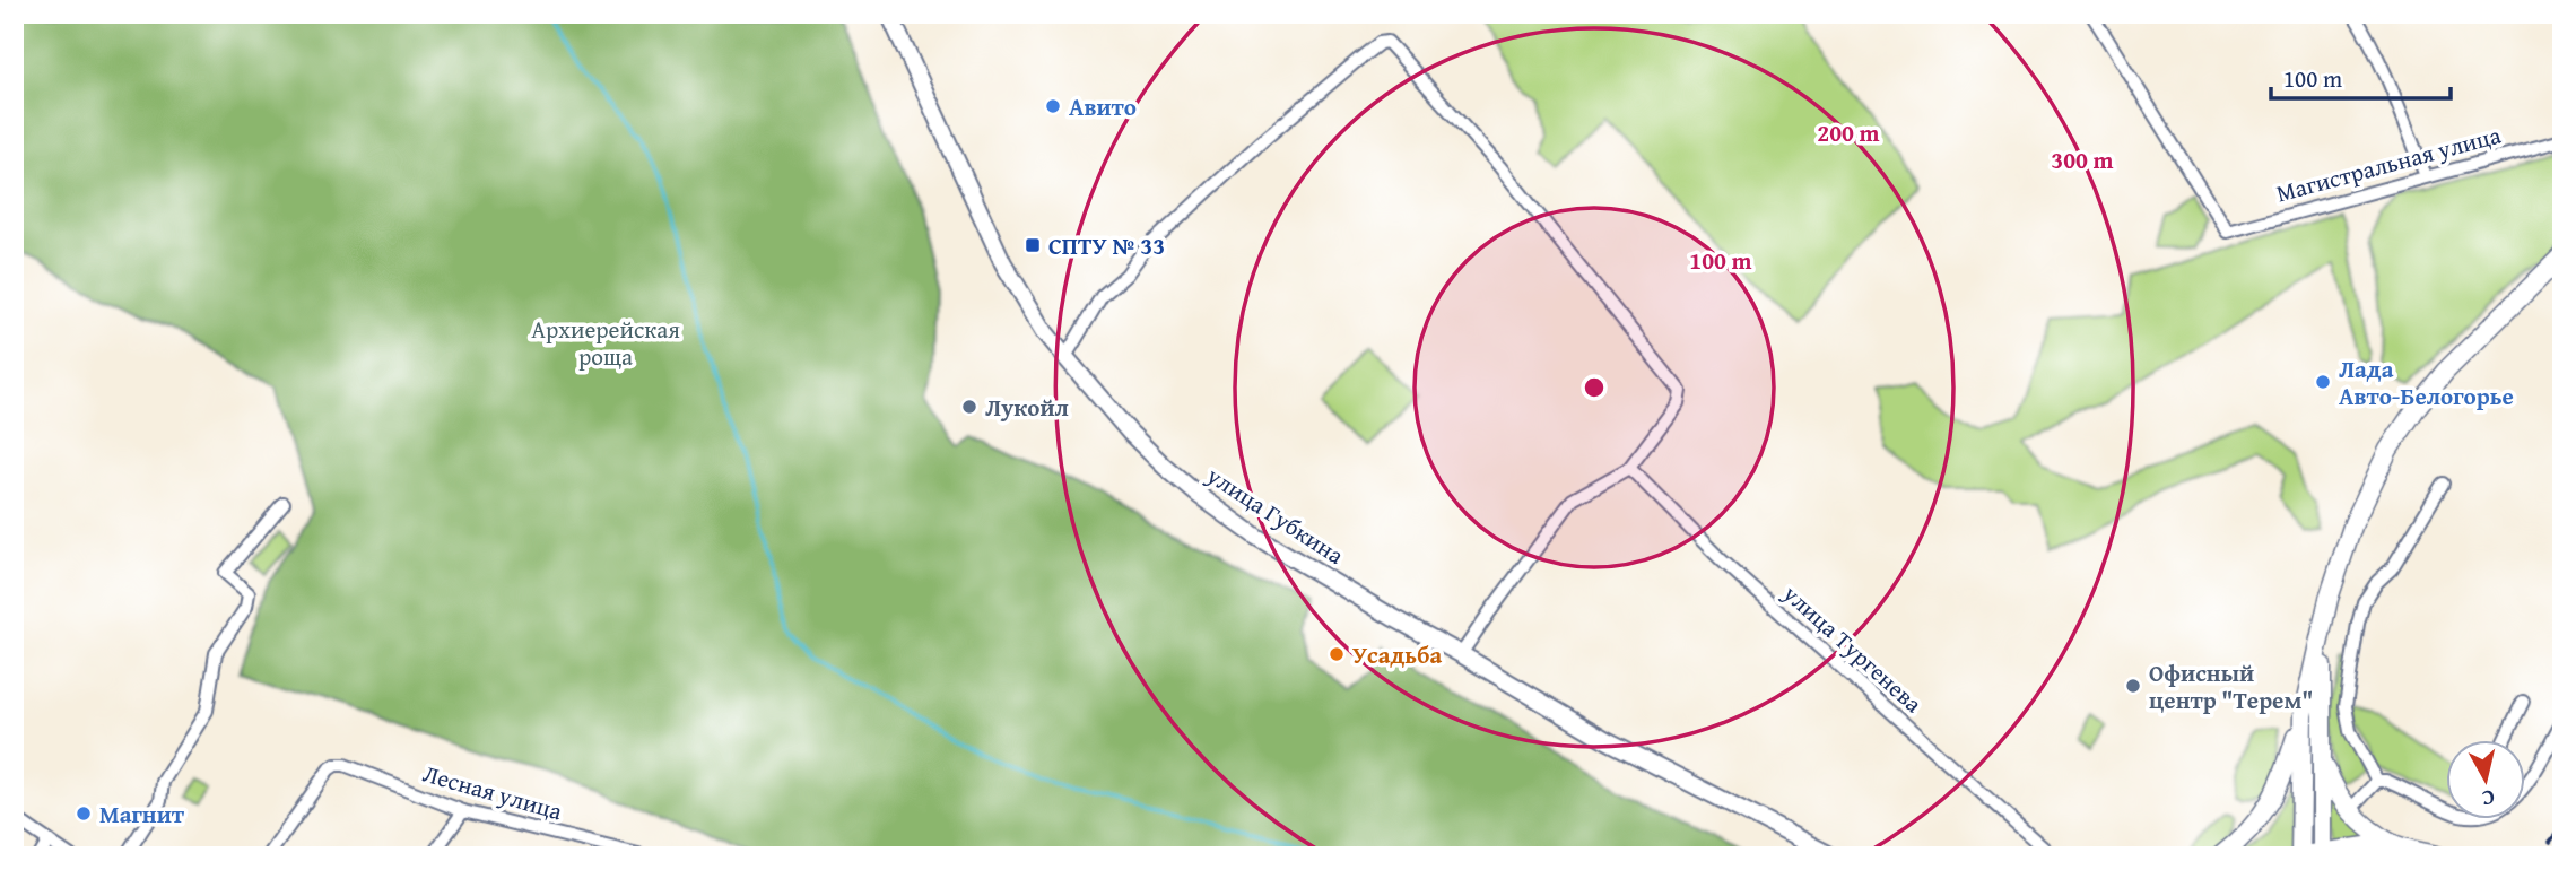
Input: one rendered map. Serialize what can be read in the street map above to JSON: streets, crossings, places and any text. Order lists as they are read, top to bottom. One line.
{"streets":{"main road":["улица Губкина"],"street":["Магистральная улица","улица Тургенева","Лесная улица"]},"parks":["Архиерейская роща"],"places":{"other":["Авито","Лада Авто-Белогорье","Лукойл","Усадьба","Офисный центр \"Терем\"","Магнит"],"transit":["СПТУ № 33"]},"scale_bar":"100 m","north":"bottom","rings":["200 m","300 m","100 m"]}
